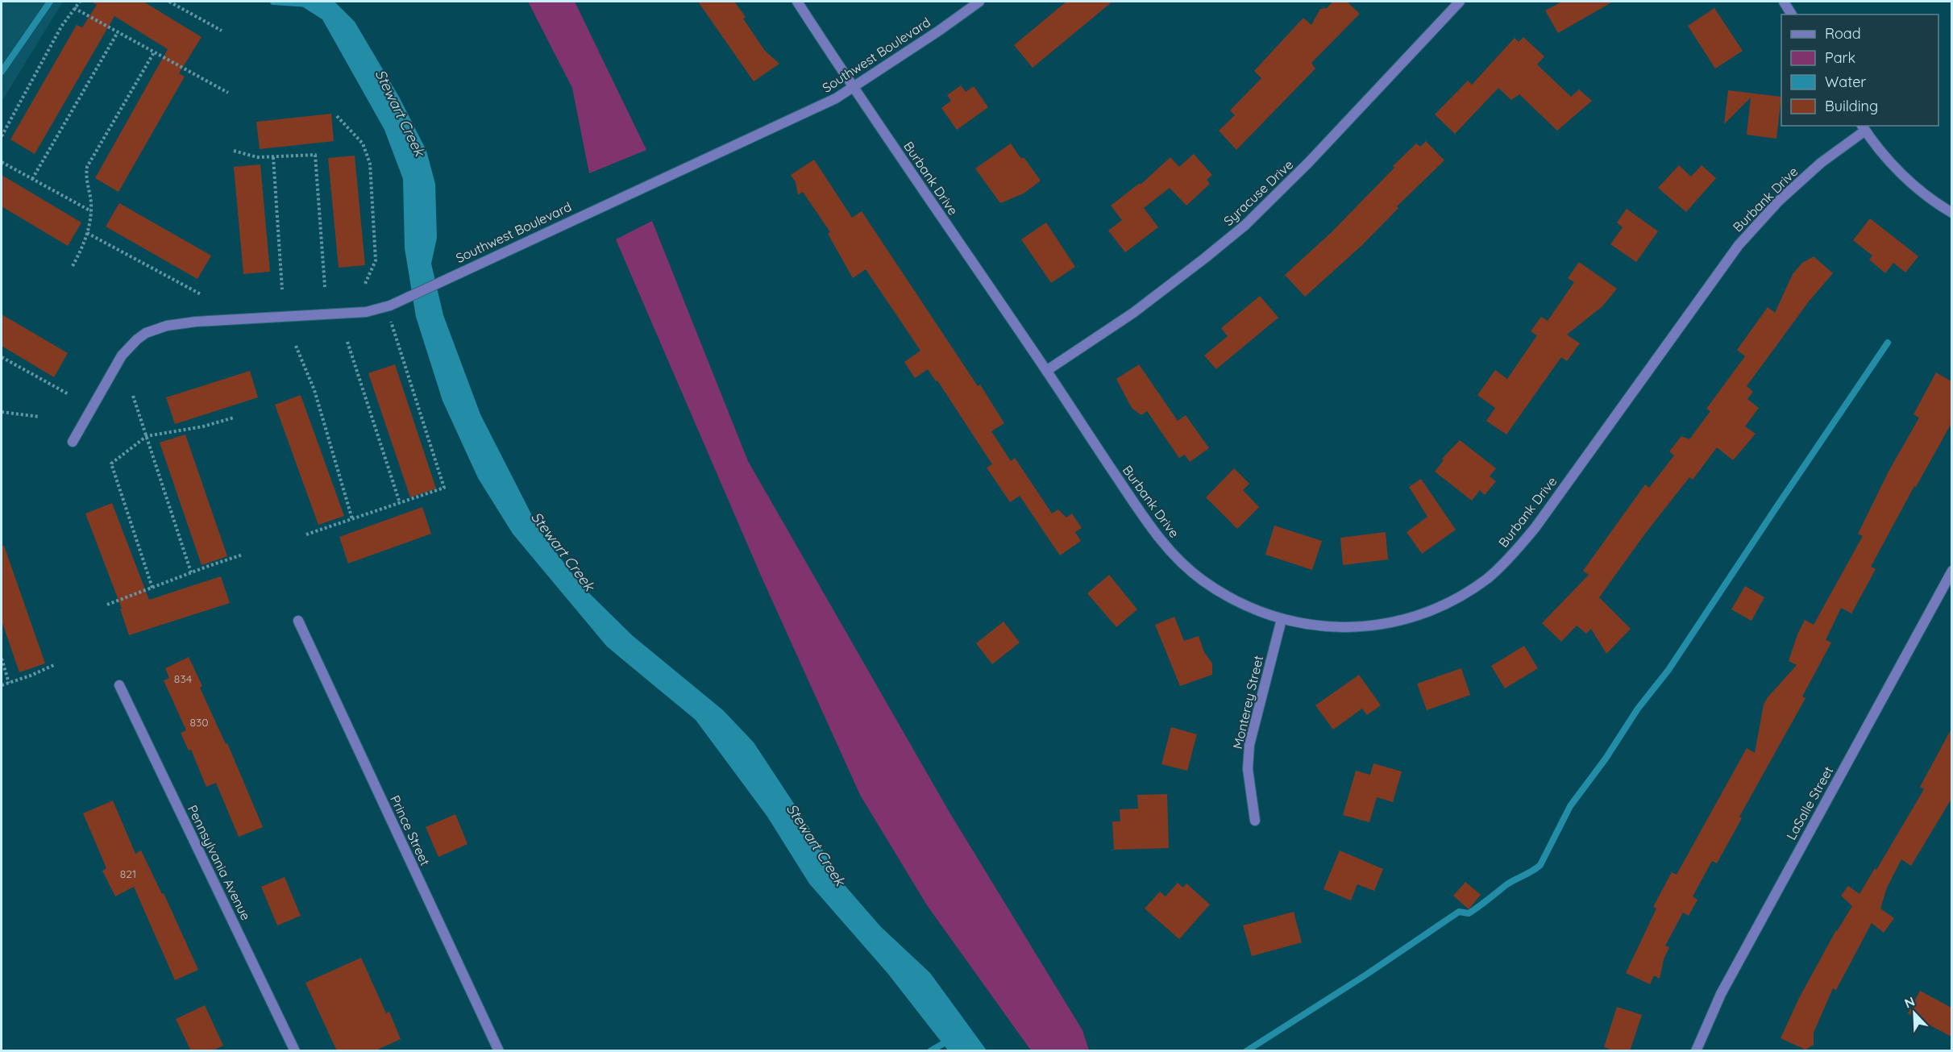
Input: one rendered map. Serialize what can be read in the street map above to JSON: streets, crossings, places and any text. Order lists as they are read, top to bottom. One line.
{"streets":{"street":["Southwest Boulevard","Burbank Drive","Syracuse Drive","Monterey Street","LaSalle Street","Prince Street","Pennsylvania Avenue"]},"crossings":[["Southwest Boulevard","Burbank Drive"],["Burbank Drive","Syracuse Drive"],["Burbank Drive","Monterey Street"]],"water":["Stewart Creek"],"house_numbers":["834","830","821"],"legend":["Road","Park","Water","Building"],"north":"top left"}
